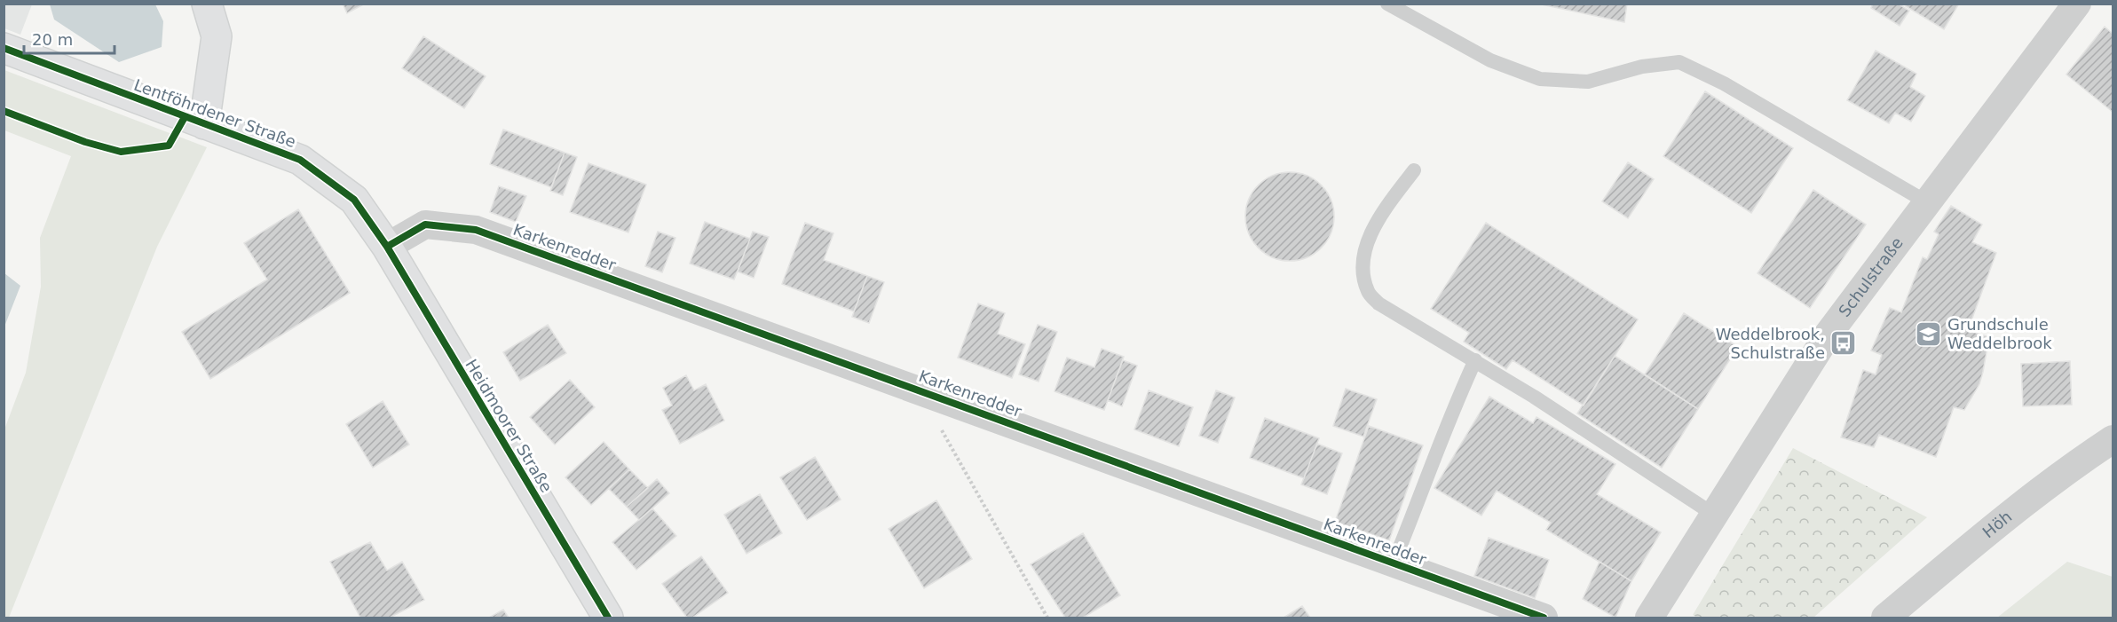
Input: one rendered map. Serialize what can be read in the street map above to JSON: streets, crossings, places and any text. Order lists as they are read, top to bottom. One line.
{"streets":{"street":["Lentföhrdener Straße","Karkenredder","Schulstraße","Heidmoorer Straße","Höh"]},"crossings":[["Lentföhrdener Straße","Karkenredder"],["Lentföhrdener Straße","Heidmoorer Straße"],["Karkenredder","Heidmoorer Straße"]],"places":{"school or university":["Grundschule Weddelbrook"],"bus stop":["Weddelbrook, Schulstraße"]},"scale_bar":"20 m"}
